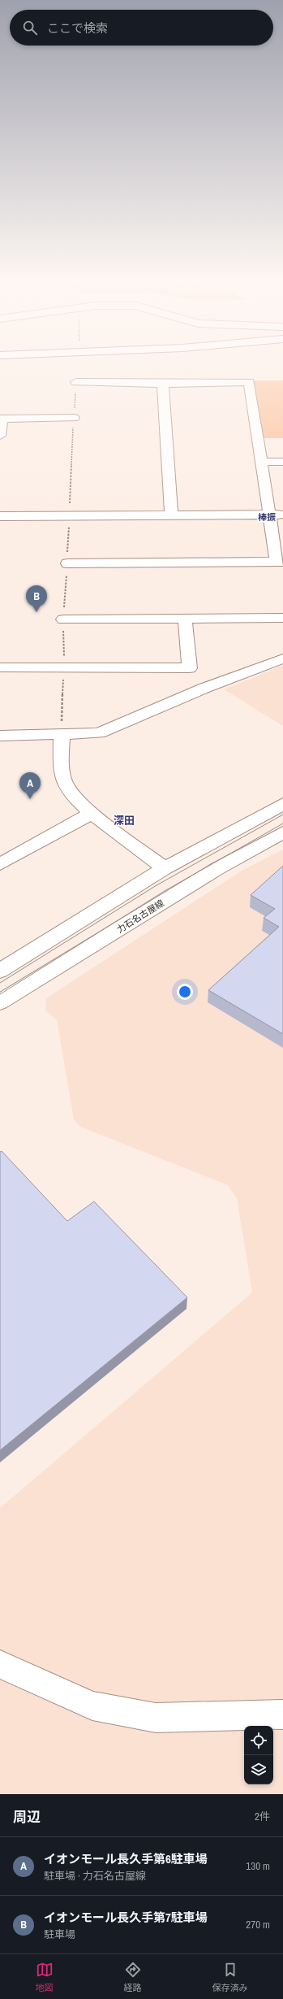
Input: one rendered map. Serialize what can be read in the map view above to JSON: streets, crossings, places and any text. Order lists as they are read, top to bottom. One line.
{"streets":{"street":["力石名古屋線"]},"districts":["棒振","深田"],"page":{"search":"ここで検索","pins":["B","A"],"heading":["周辺","2件"],"list":[{"mark":"A","name":"イオンモール長久手第6駐車場","note":"駐車場 · 力石名古屋線","value":"130 m"},{"mark":"B","name":"イオンモール長久手第7駐車場","note":"駐車場","value":"270 m"}],"nav":["地図","経路","保存済み"]}}
